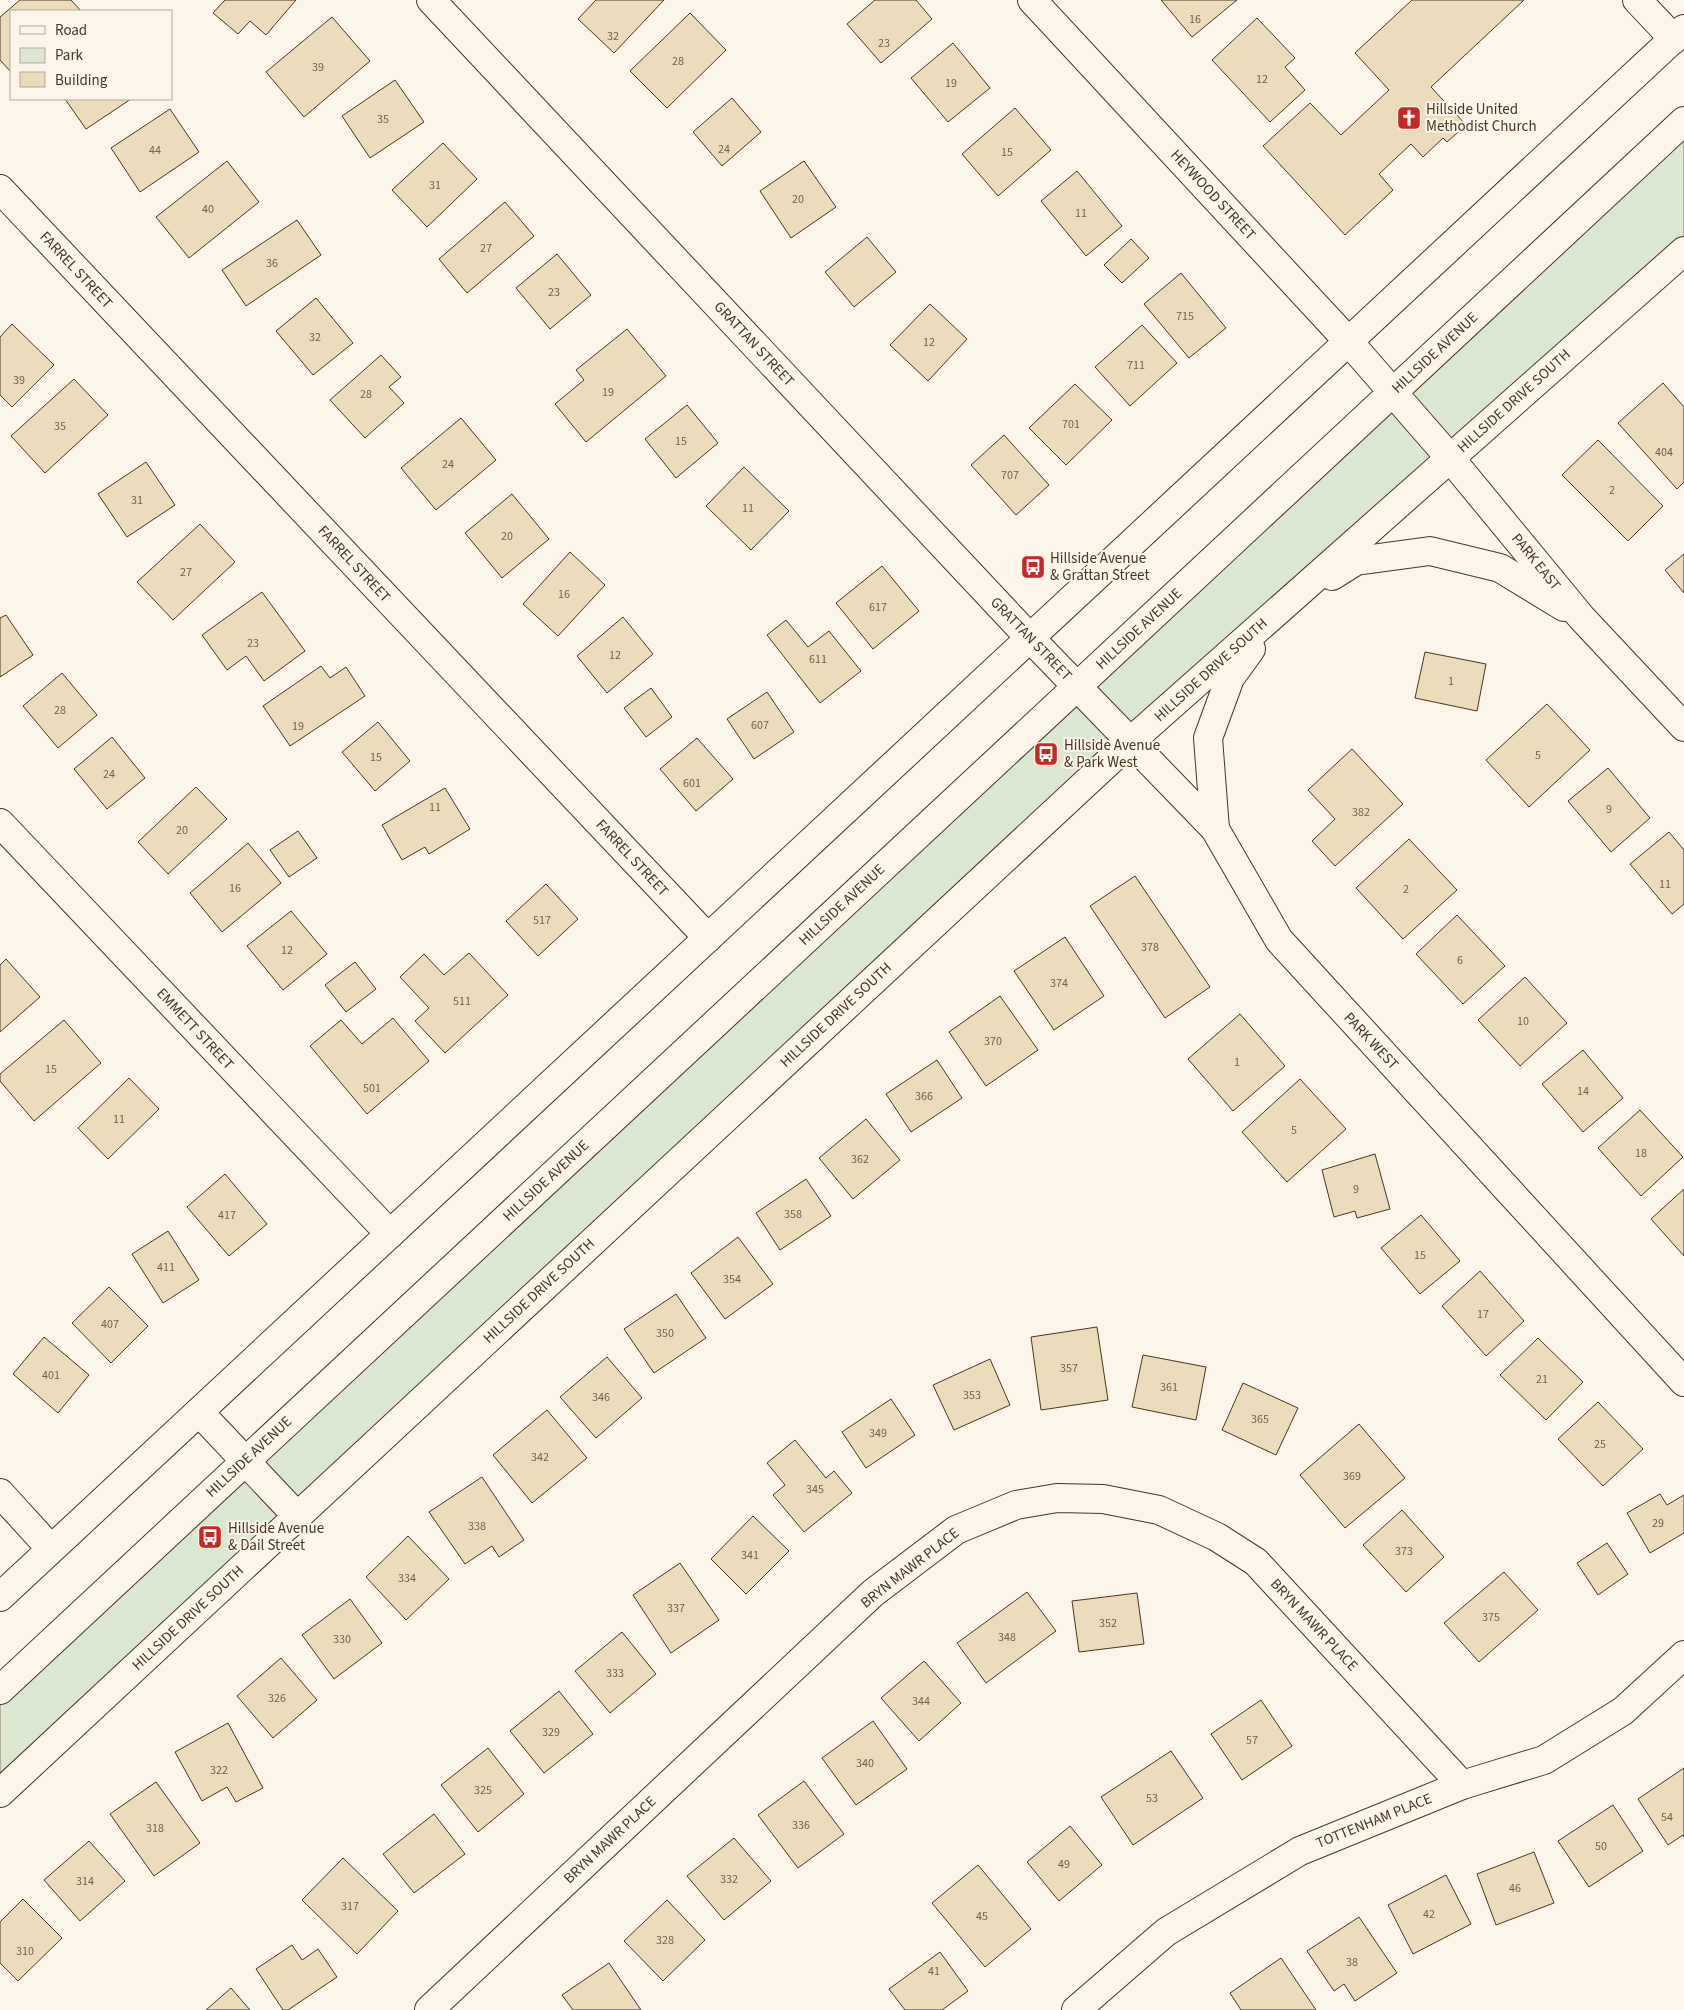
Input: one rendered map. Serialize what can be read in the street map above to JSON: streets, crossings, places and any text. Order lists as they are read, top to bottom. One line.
{"streets":{"street":["HEYWOOD STREET","FARREL STREET","GRATTAN STREET","HILLSIDE AVENUE","HILLSIDE DRIVE SOUTH","PARK EAST","EMMETT STREET","PARK WEST","BRYN MAWR PLACE","TOTTENHAM PLACE"]},"crossings":[["HEYWOOD STREET","HILLSIDE AVENUE"],["HEYWOOD STREET","PARK EAST"],["GRATTAN STREET","HILLSIDE AVENUE"],["GRATTAN STREET","PARK WEST"],["HILLSIDE AVENUE","PARK EAST"],["HILLSIDE AVENUE","PARK WEST"],["HILLSIDE DRIVE SOUTH","PARK EAST"],["HILLSIDE DRIVE SOUTH","PARK WEST"],["BRYN MAWR PLACE","TOTTENHAM PLACE"]],"places":{"church":["Hillside United Methodist Church"],"bus stop":["Hillside Avenue & Grattan Street","Hillside Avenue & Park West","Hillside Avenue & Dail Street"]},"house_numbers":["16","32","23","28","39","12","19","35","24","44","15","31","20","40","11","27","36","23","715","32","12","711","39","19","28","701","35","15","404","24","707","2","31","11","20","27","16","617","23","12","611","1","28","607","19","5","15","24","601","11","9","382","20","11","16","2","517","378","12","6","374","511","10","370","1","15","501","14","366","11","5","18","362","9","358","417","15","411","354","17","407","350","357","401","21","361","353","346","365","349","25","342","369","345","29","338","373","341","334","337","375","352","348","330","333","326","344","329","57","340","322","325","53","54","336","318","50","49","332","314","46","317","42","45","328","310","38","41"],"legend":["Road","Park","Building"]}
